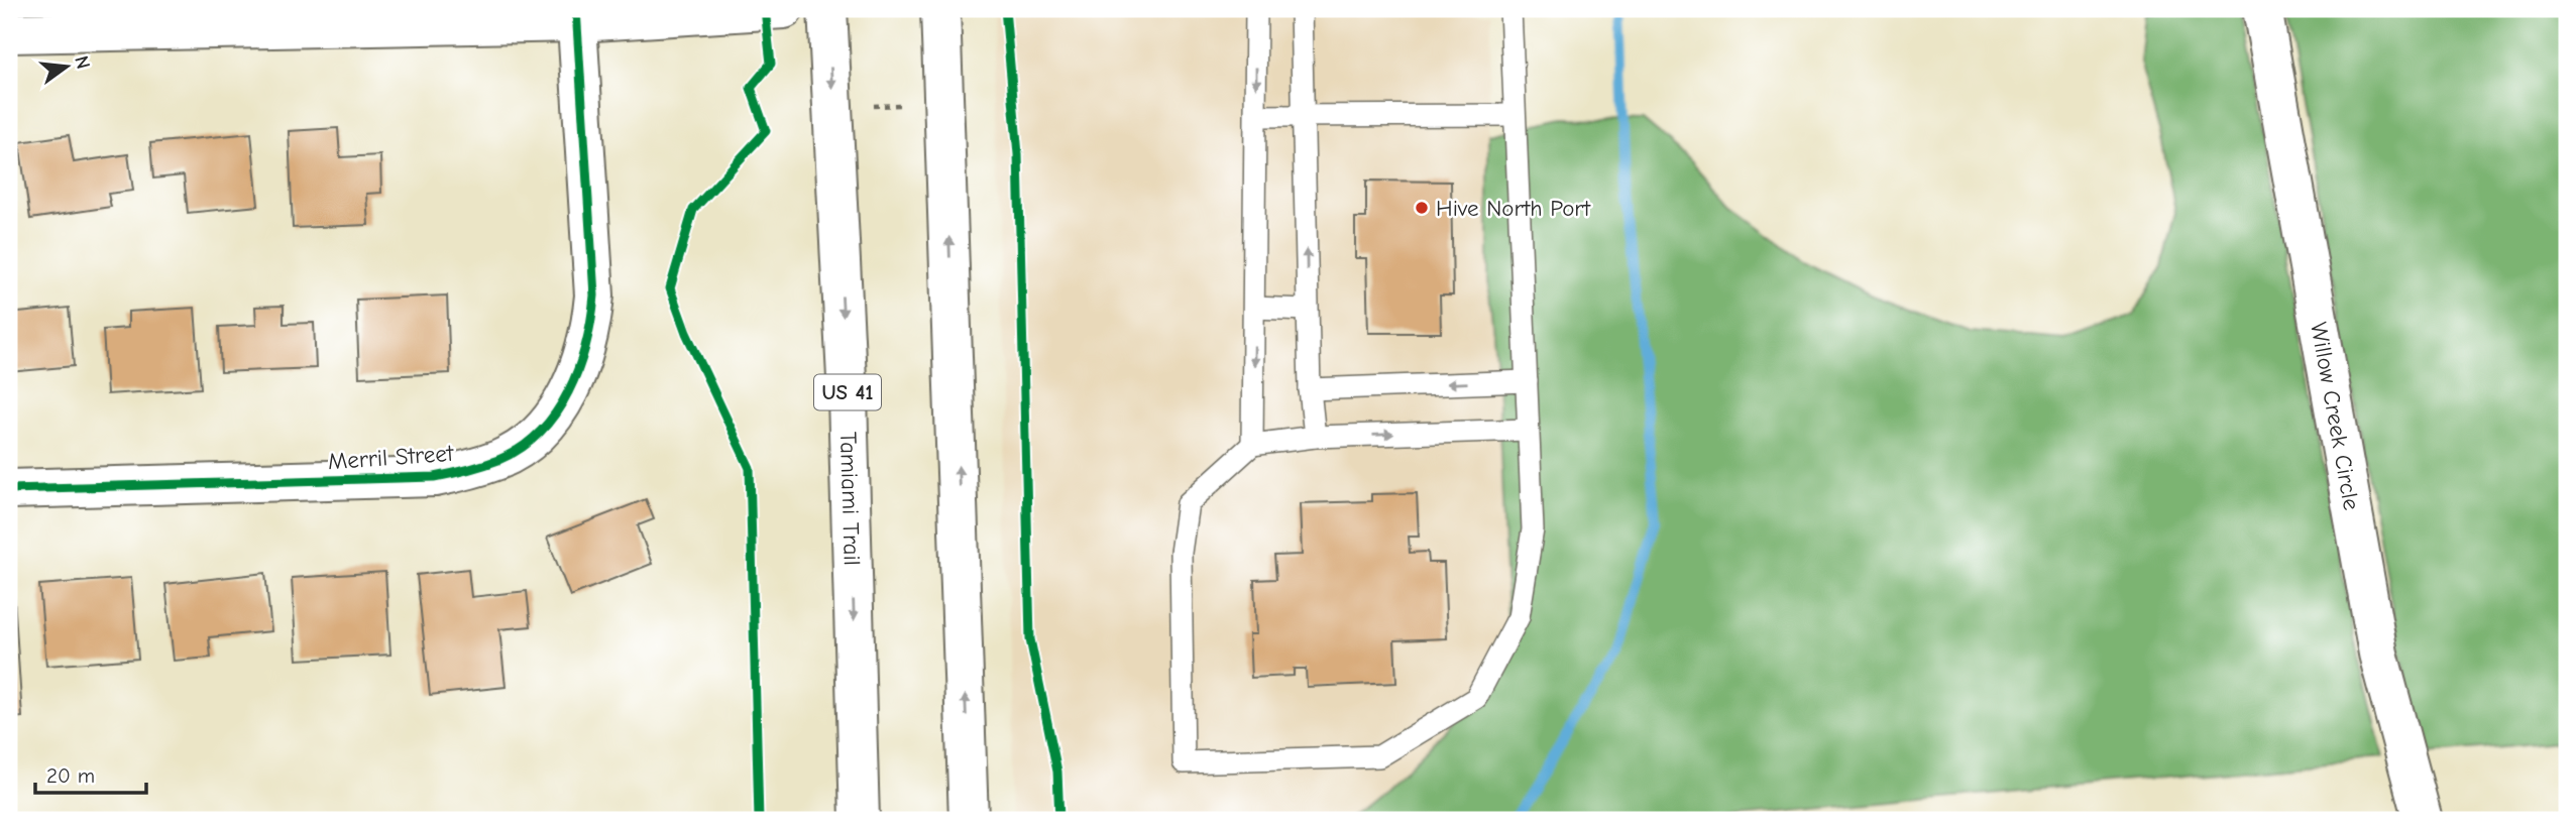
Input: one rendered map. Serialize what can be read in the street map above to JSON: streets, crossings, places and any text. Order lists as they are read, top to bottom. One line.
{"streets":{"street":["US 41","Willow Creek Circle","Merril Street","Tamiami Trail"]},"places":["Hive North Port"],"scale_bar":"20 m","north":"right"}
